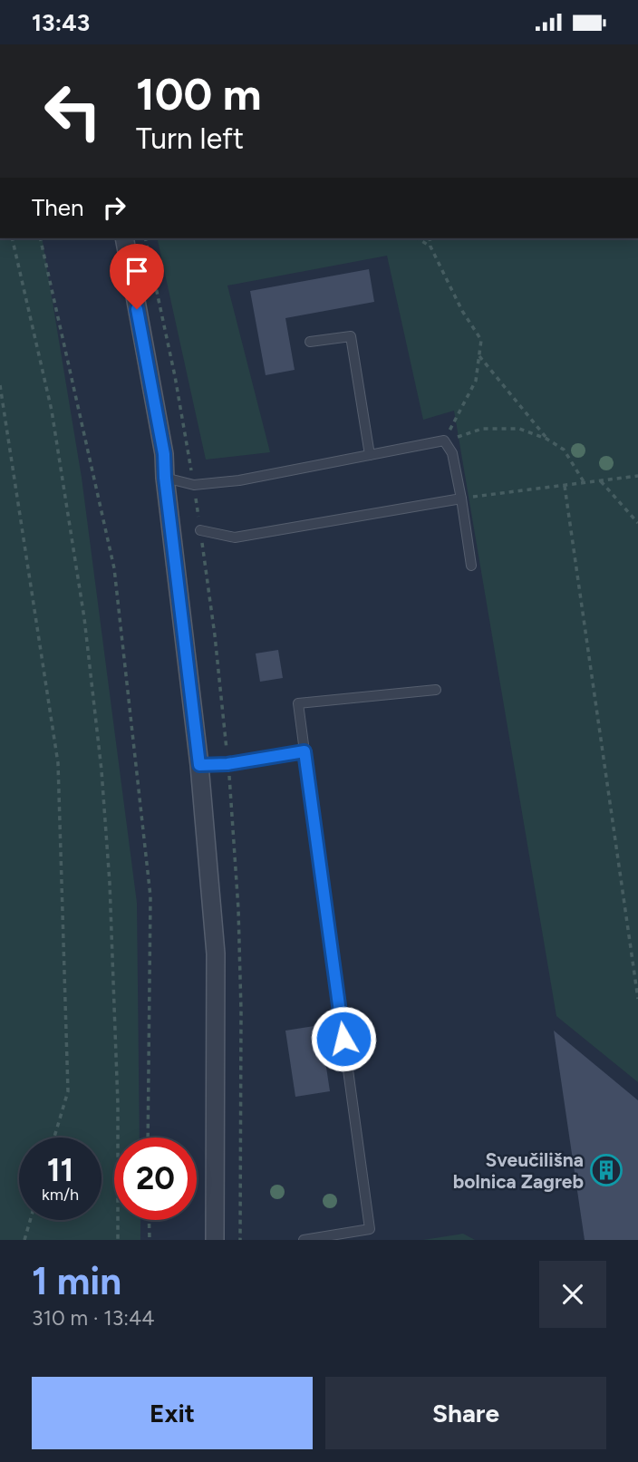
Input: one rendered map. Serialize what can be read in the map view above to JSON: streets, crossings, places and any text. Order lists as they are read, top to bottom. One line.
{"places":{"building":["Sveučilišna bolnica Zagreb"]},"page":{"status":"13:43","turn":["100 m","Turn left"],"then":"Then","speed":"11 km/h","limit":"20","heading":["1 min","310 m · 13:44"],"buttons":["Exit","Share"]}}
